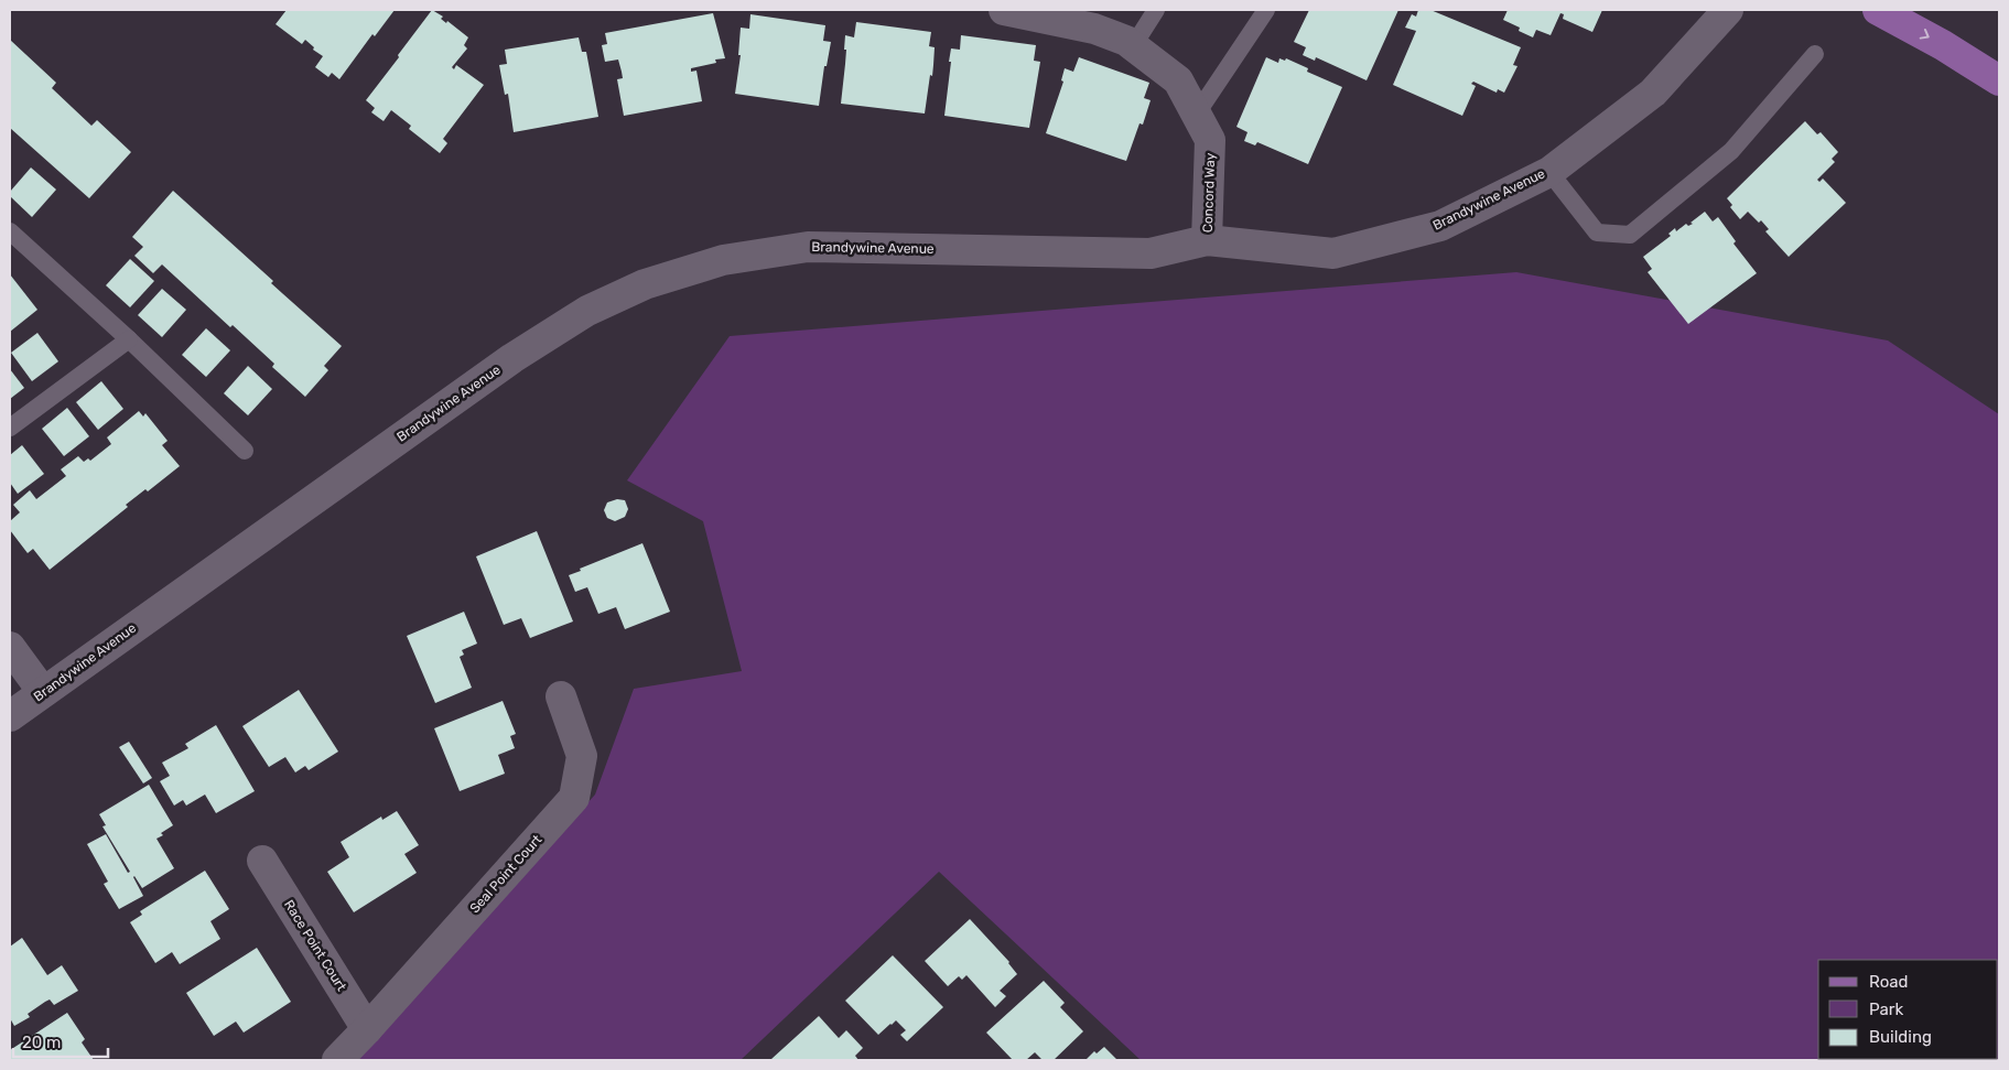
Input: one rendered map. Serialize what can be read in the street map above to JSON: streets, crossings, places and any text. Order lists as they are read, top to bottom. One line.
{"streets":{"street":["Concord Way","Brandywine Avenue","Seal Point Court","Race Point Court"]},"crossings":[["Concord Way","Brandywine Avenue"],["Seal Point Court","Race Point Court"]],"legend":["Road","Park","Building"],"scale_bar":"20 m"}
